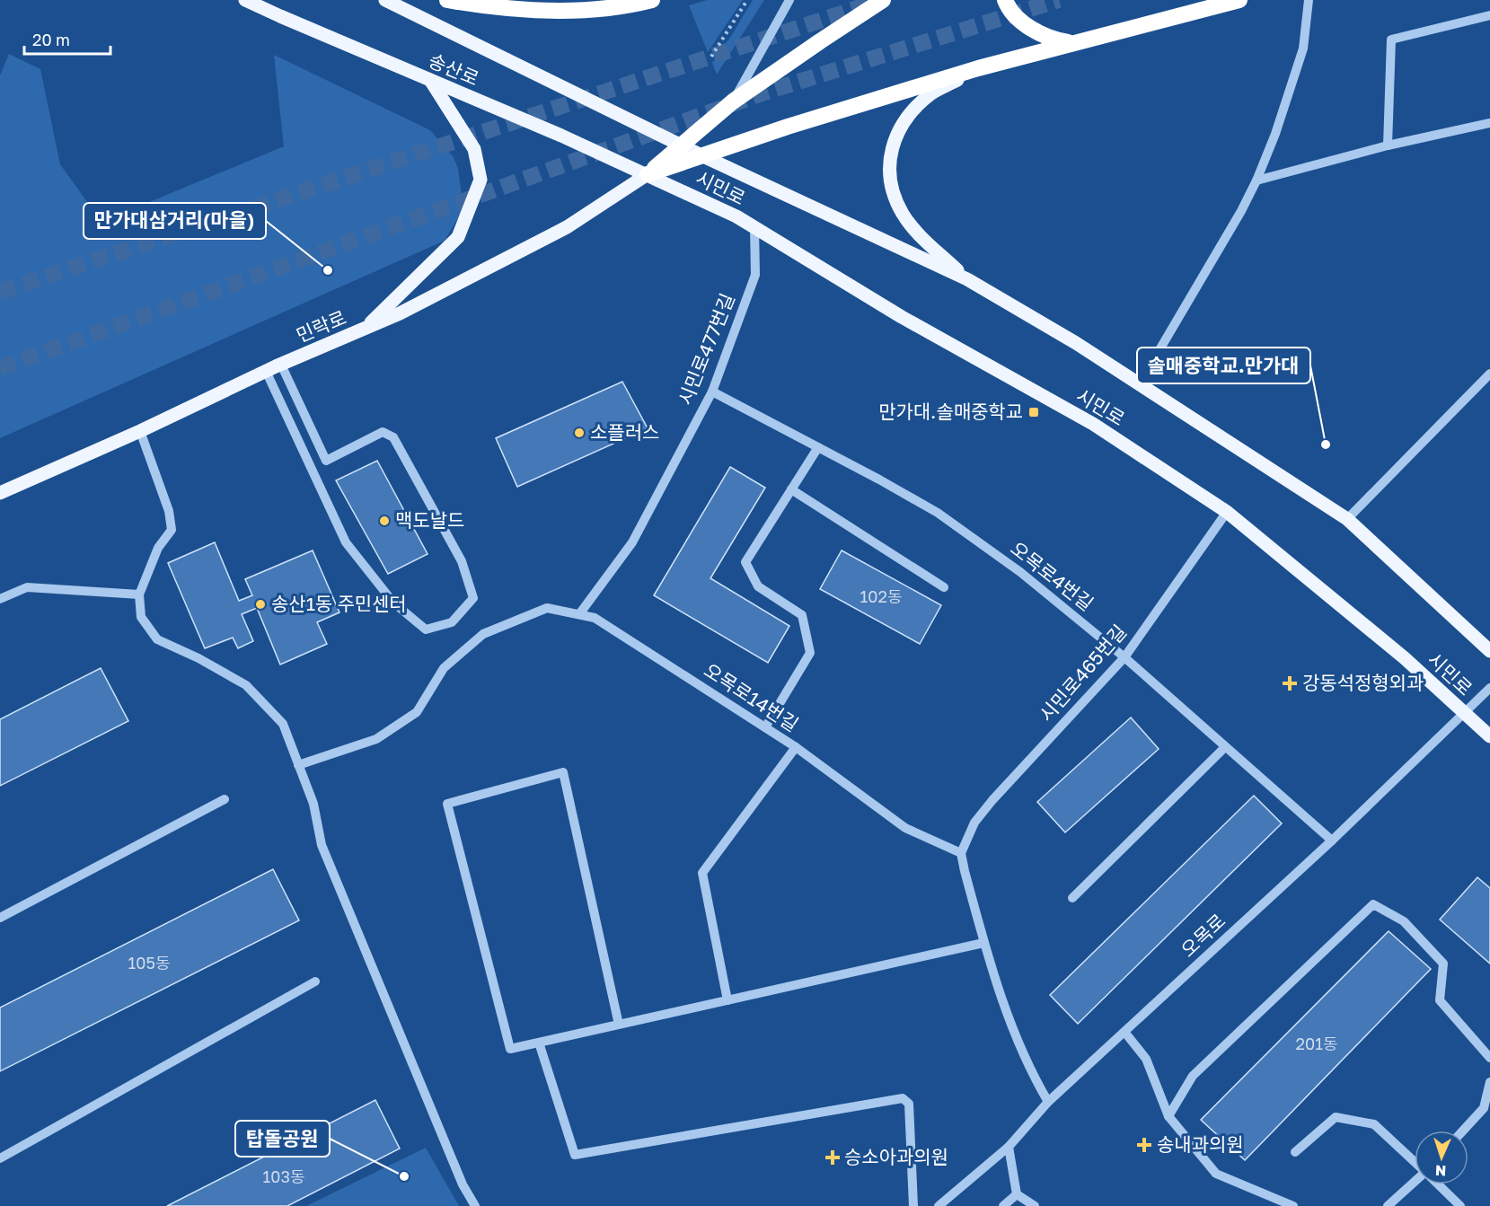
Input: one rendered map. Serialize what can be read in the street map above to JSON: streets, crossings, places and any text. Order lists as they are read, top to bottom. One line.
{"streets":{"main road":["송산로","시민로","민락로"],"street":["시민로477번길","오목로4번길","시민로465번길","오목로14번길","오목로"]},"crossings":[["송산로","시민로"],["송산로","민락로"],["시민로","민락로"],["시민로","시민로477번길"],["시민로","시민로465번길"],["시민로","오목로"],["시민로477번길","오목로4번길"],["시민로477번길","오목로14번길"],["오목로4번길","시민로465번길"],["오목로4번길","오목로"],["시민로465번길","오목로14번길"]],"places":{"other":["만가대삼거리(마을)","소플러스","솔매중학교.만가대","맥도날드","송산1동 주민센터","탑돌공원"],"transit":["만가대.솔매중학교"],"health":["강동석정형외과","송내과의원","승소아과의원"]},"house_numbers":["102동","105동","201동","103동"],"scale_bar":"20 m","north":"bottom"}
